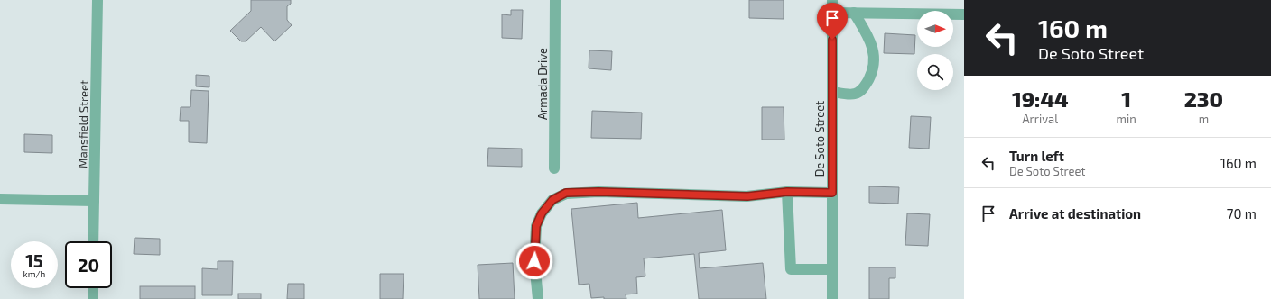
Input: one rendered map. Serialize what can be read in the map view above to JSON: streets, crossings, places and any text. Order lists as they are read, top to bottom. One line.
{"streets":{"street":["Armada Drive","Mansfield Street","De Soto Street"]},"north":"right","page":{"turn":["160 m","De Soto Street"],"eta":["19:44","Arrival","1","min","230","m"],"list":[{"name":"Turn left","note":"De Soto Street","value":"160 m"},{"name":"Arrive at destination","value":"70 m"}],"speed":"15 km/h","limit":"20"}}
